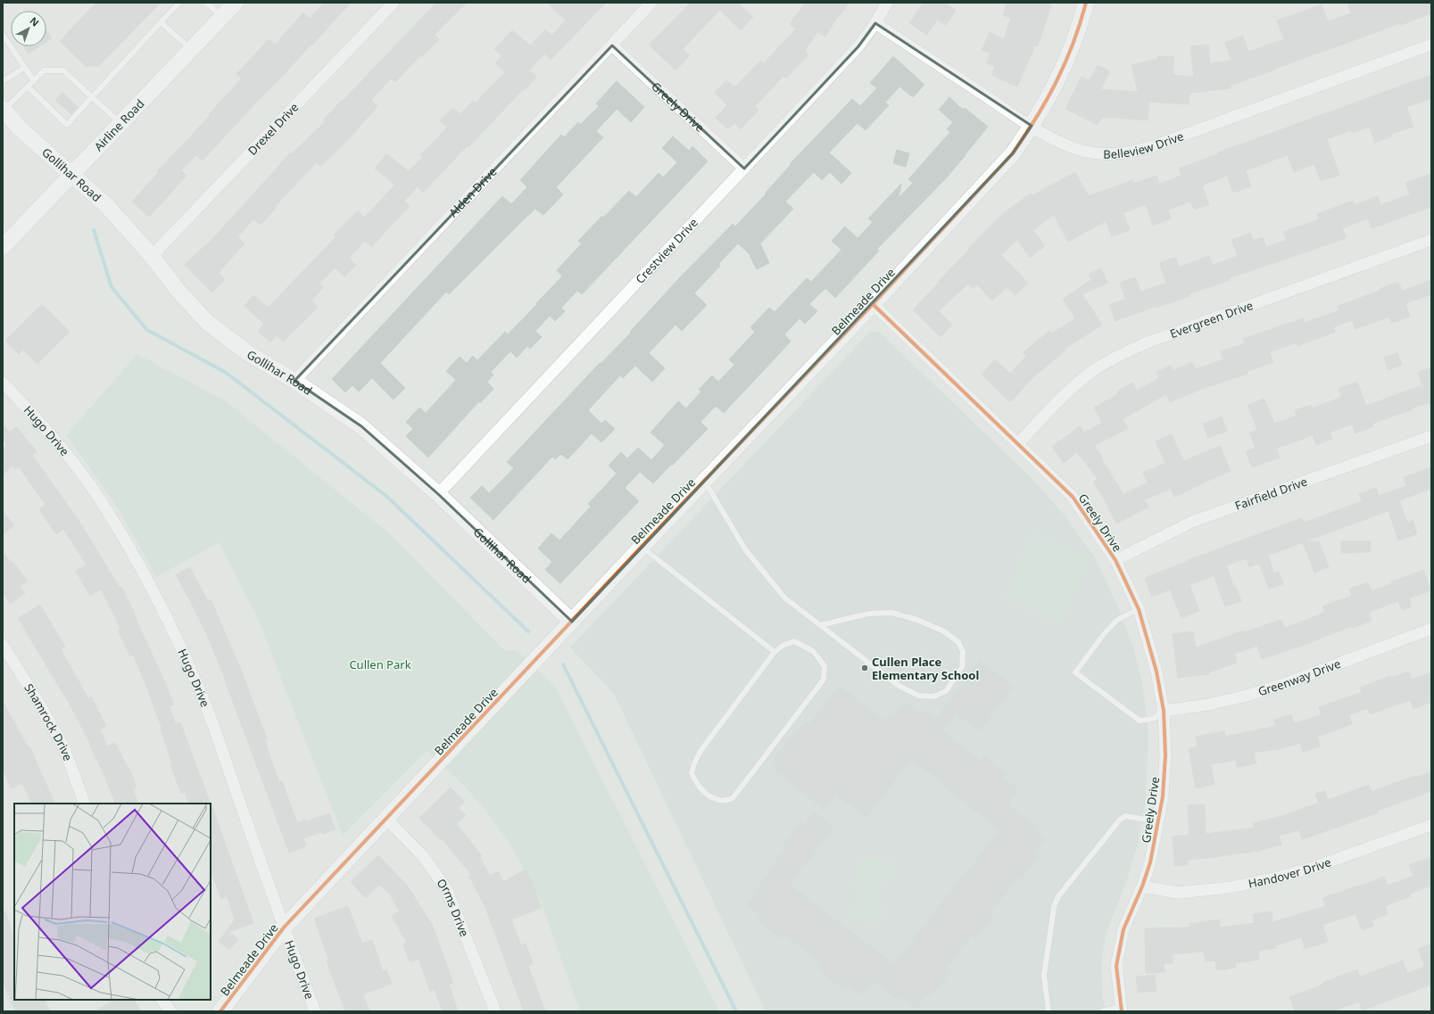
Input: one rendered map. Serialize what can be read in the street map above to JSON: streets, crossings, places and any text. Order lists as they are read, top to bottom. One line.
{"streets":{"street":["Greely Drive","Airline Road","Drexel Drive","Belleview Drive","Gollihar Road","Alden Drive","Crestview Drive","Belmeade Drive","Evergreen Drive","Hugo Drive","Fairfield Drive","Greenway Drive","Shamrock Drive","Handover Drive","Orms Drive"]},"crossings":[["Greely Drive","Alden Drive"],["Greely Drive","Crestview Drive"],["Greely Drive","Belmeade Drive"],["Greely Drive","Evergreen Drive"],["Greely Drive","Fairfield Drive"],["Greely Drive","Greenway Drive"],["Greely Drive","Handover Drive"],["Airline Road","Gollihar Road"],["Drexel Drive","Gollihar Road"],["Belleview Drive","Crestview Drive"],["Belleview Drive","Belmeade Drive"],["Gollihar Road","Alden Drive"],["Gollihar Road","Crestview Drive"],["Gollihar Road","Belmeade Drive"],["Belmeade Drive","Hugo Drive"],["Belmeade Drive","Orms Drive"]],"parks":["Cullen Park"],"places":["Cullen Place Elementary School"],"north":"top right"}
